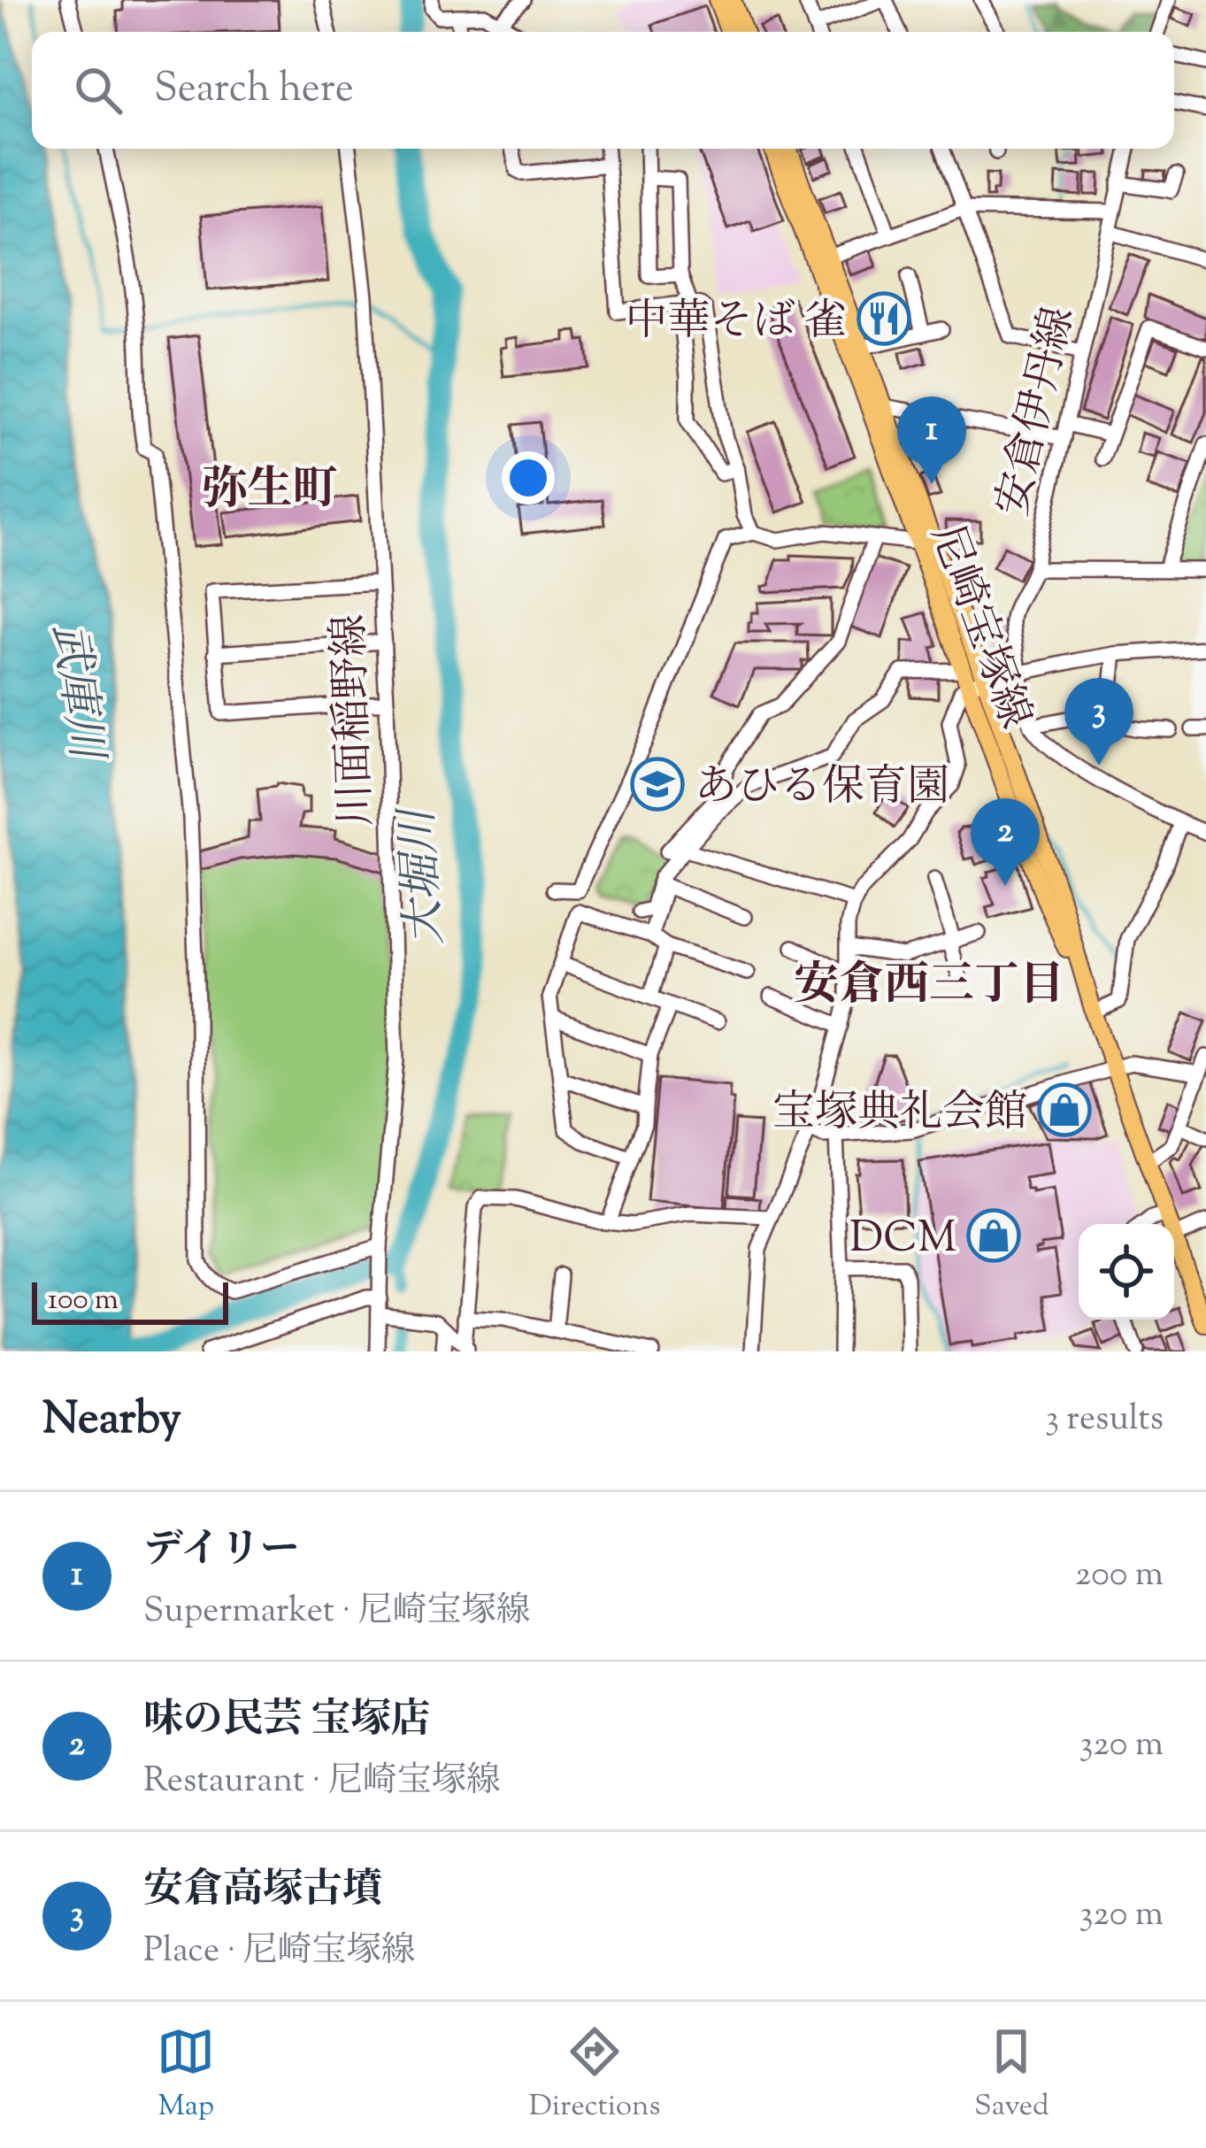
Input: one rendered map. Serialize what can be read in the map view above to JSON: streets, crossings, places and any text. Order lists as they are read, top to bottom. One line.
{"streets":{"main road":["尼崎宝塚線"],"street":["安倉伊丹線","川面稲野線"]},"districts":["弥生町","安倉西三丁目"],"water":["武庫川","大堀川"],"places":{"restaurant":["中華そば 雀"],"school or university":["あひる保育園"],"shop":["宝塚典礼会館","DCM"]},"scale_bar":"100 m","page":{"search":"Search here","pins":["1","3","2"],"scale":"100 m","heading":["Nearby","3 results"],"list":[{"mark":"1","name":"デイリー","note":"Supermarket · 尼崎宝塚線","value":"200 m"},{"mark":"2","name":"味の民芸 宝塚店","note":"Restaurant · 尼崎宝塚線","value":"320 m"},{"mark":"3","name":"安倉高塚古墳","note":"Place · 尼崎宝塚線","value":"320 m"}],"nav":["Map","Directions","Saved"]}}
